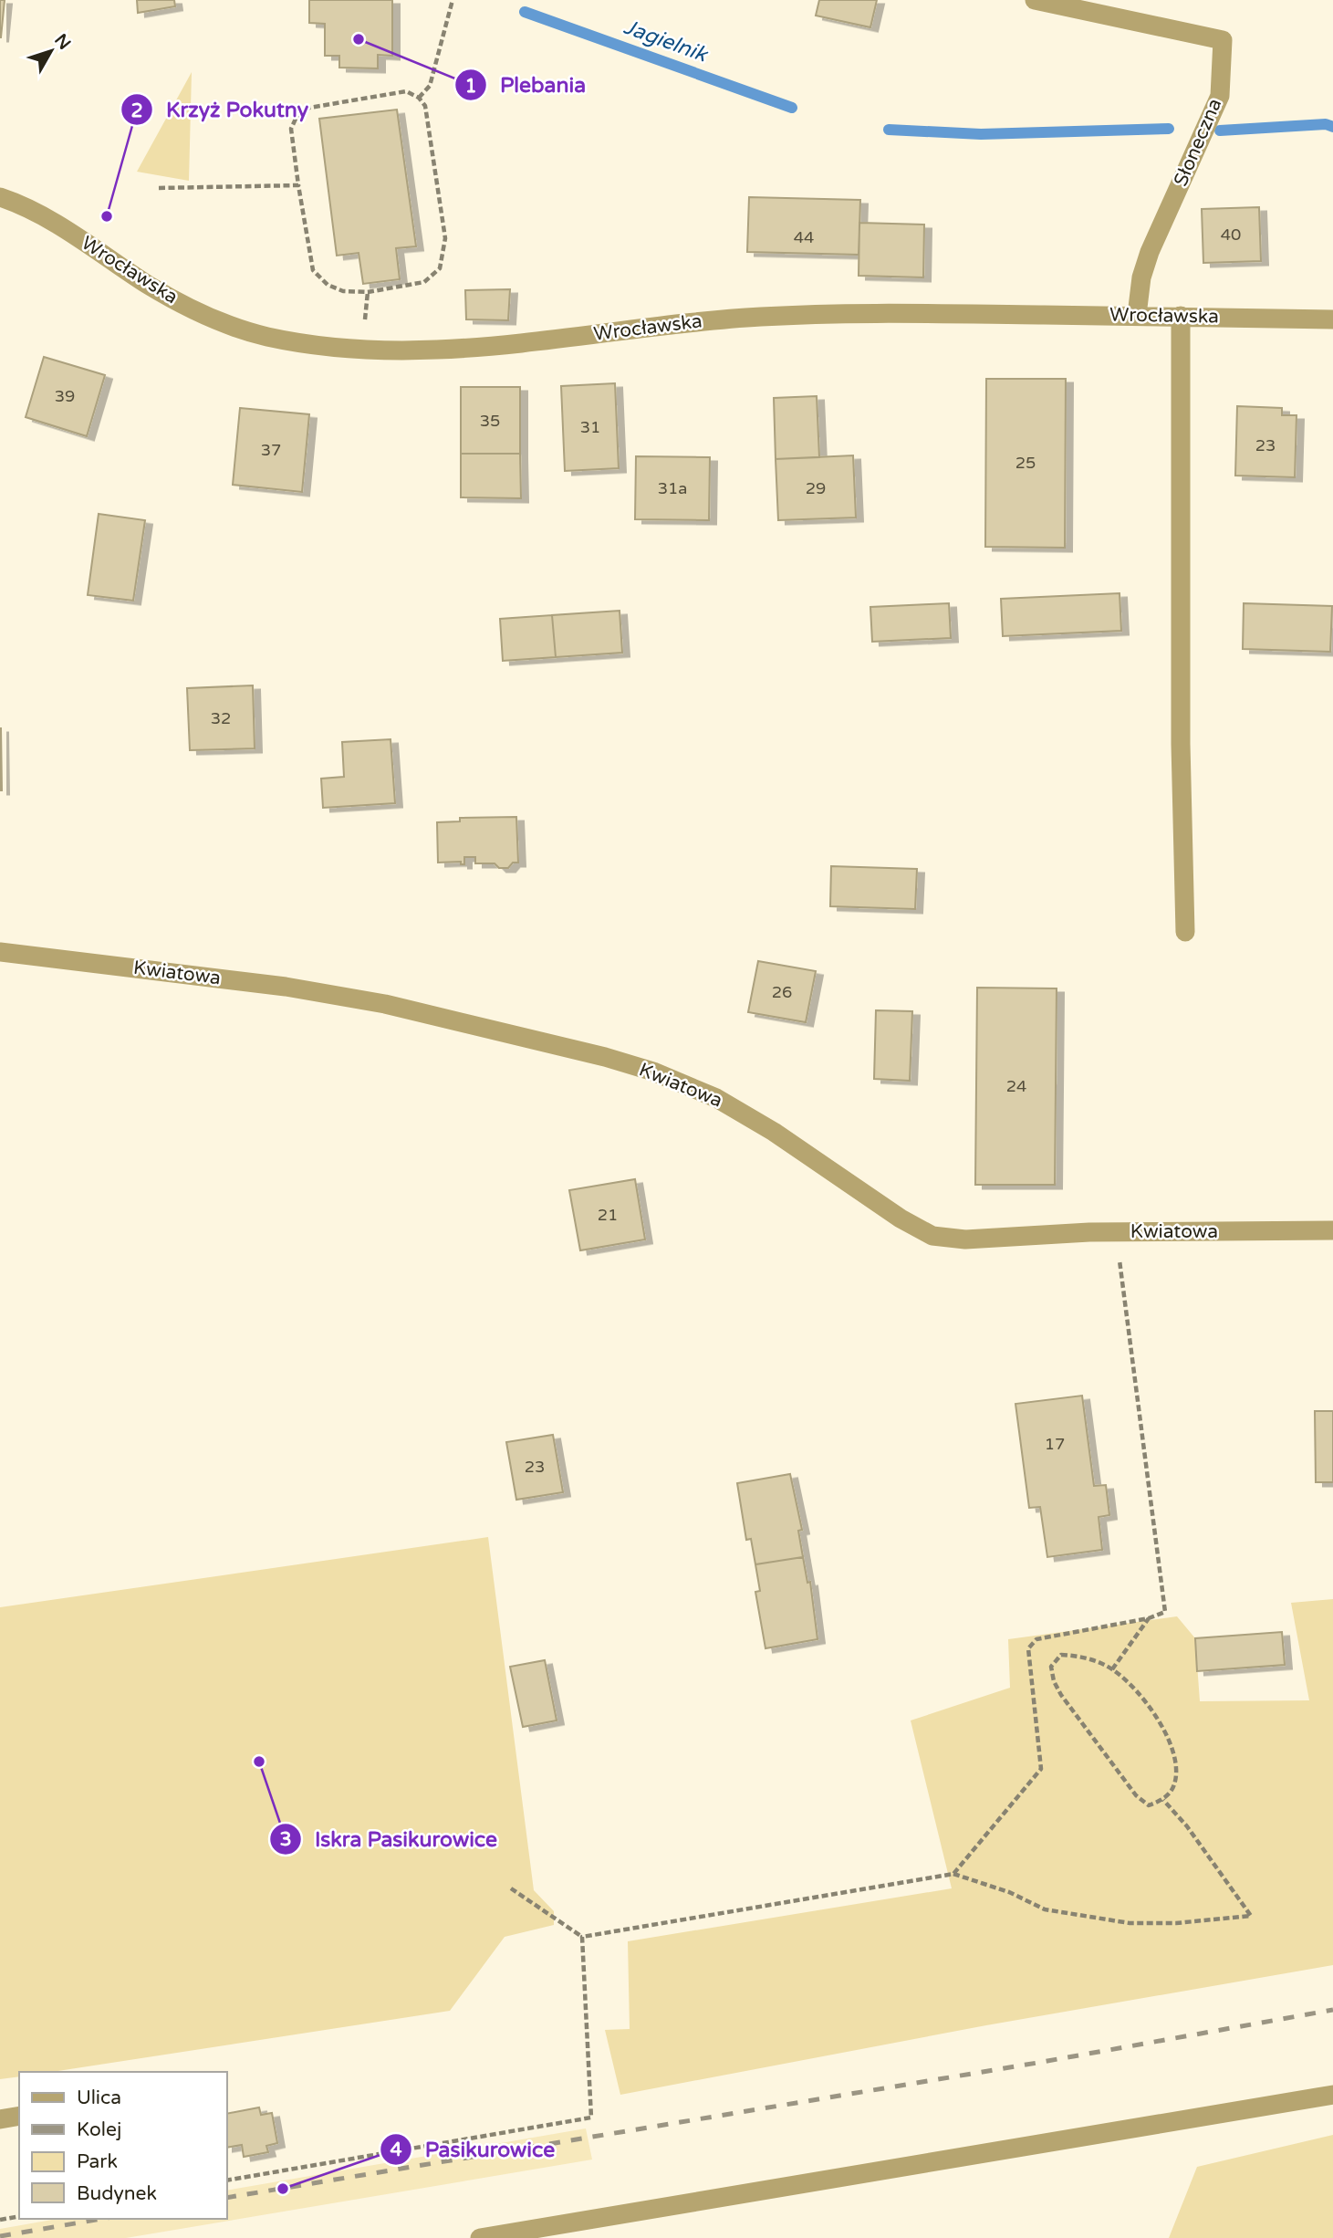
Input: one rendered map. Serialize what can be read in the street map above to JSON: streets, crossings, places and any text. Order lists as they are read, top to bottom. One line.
{"streets":{"street":["Słoneczna","Wrocławska","Kwiatowa"]},"crossings":[["Słoneczna","Wrocławska"]],"water":["Jagielnik"],"places":["Plebania","Krzyż Pokutny","Iskra Pasikurowice","Pasikurowice"],"house_numbers":["40","44","39","35","31","23","37","25","31a","29","32","26","24","21","17","23"],"legend":["Ulica","Kolej","Park","Budynek"],"north":"top right"}
